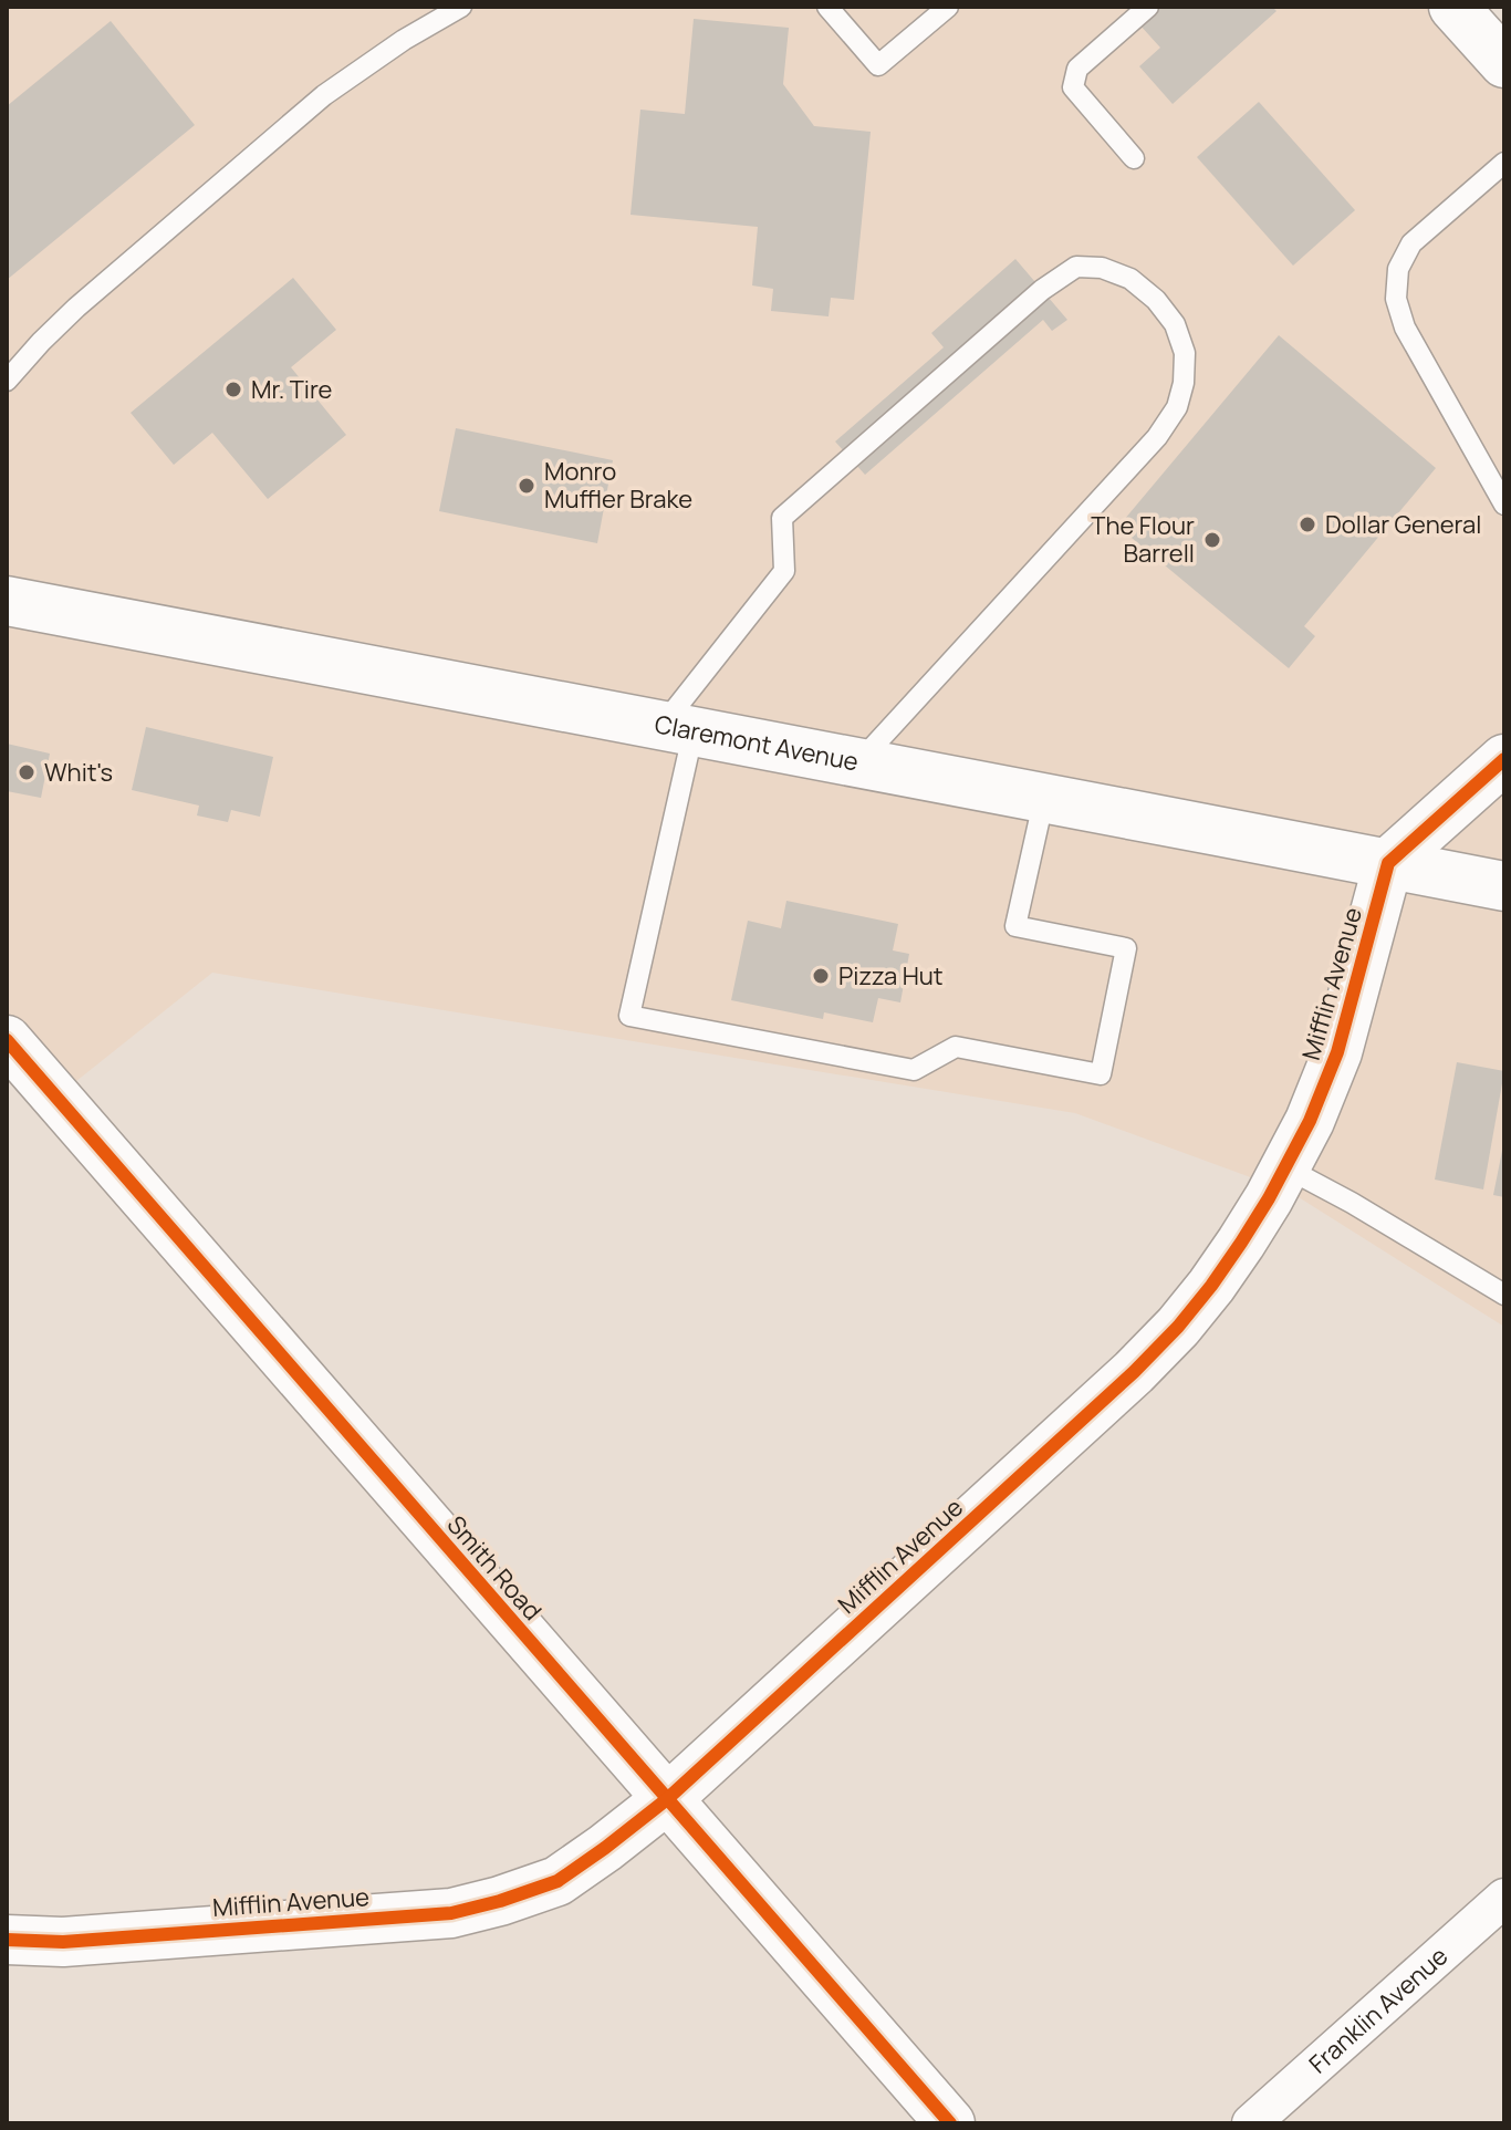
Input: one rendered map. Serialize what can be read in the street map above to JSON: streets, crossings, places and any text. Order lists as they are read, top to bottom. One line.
{"streets":{"street":["Claremont Avenue","Mifflin Avenue","Smith Road","Franklin Avenue"]},"crossings":[["Claremont Avenue","Mifflin Avenue"],["Mifflin Avenue","Smith Road"]],"places":["Mr. Tire","Monro Muffler Brake","Dollar General","The Flour Barrell","Whit's","Pizza Hut"]}
